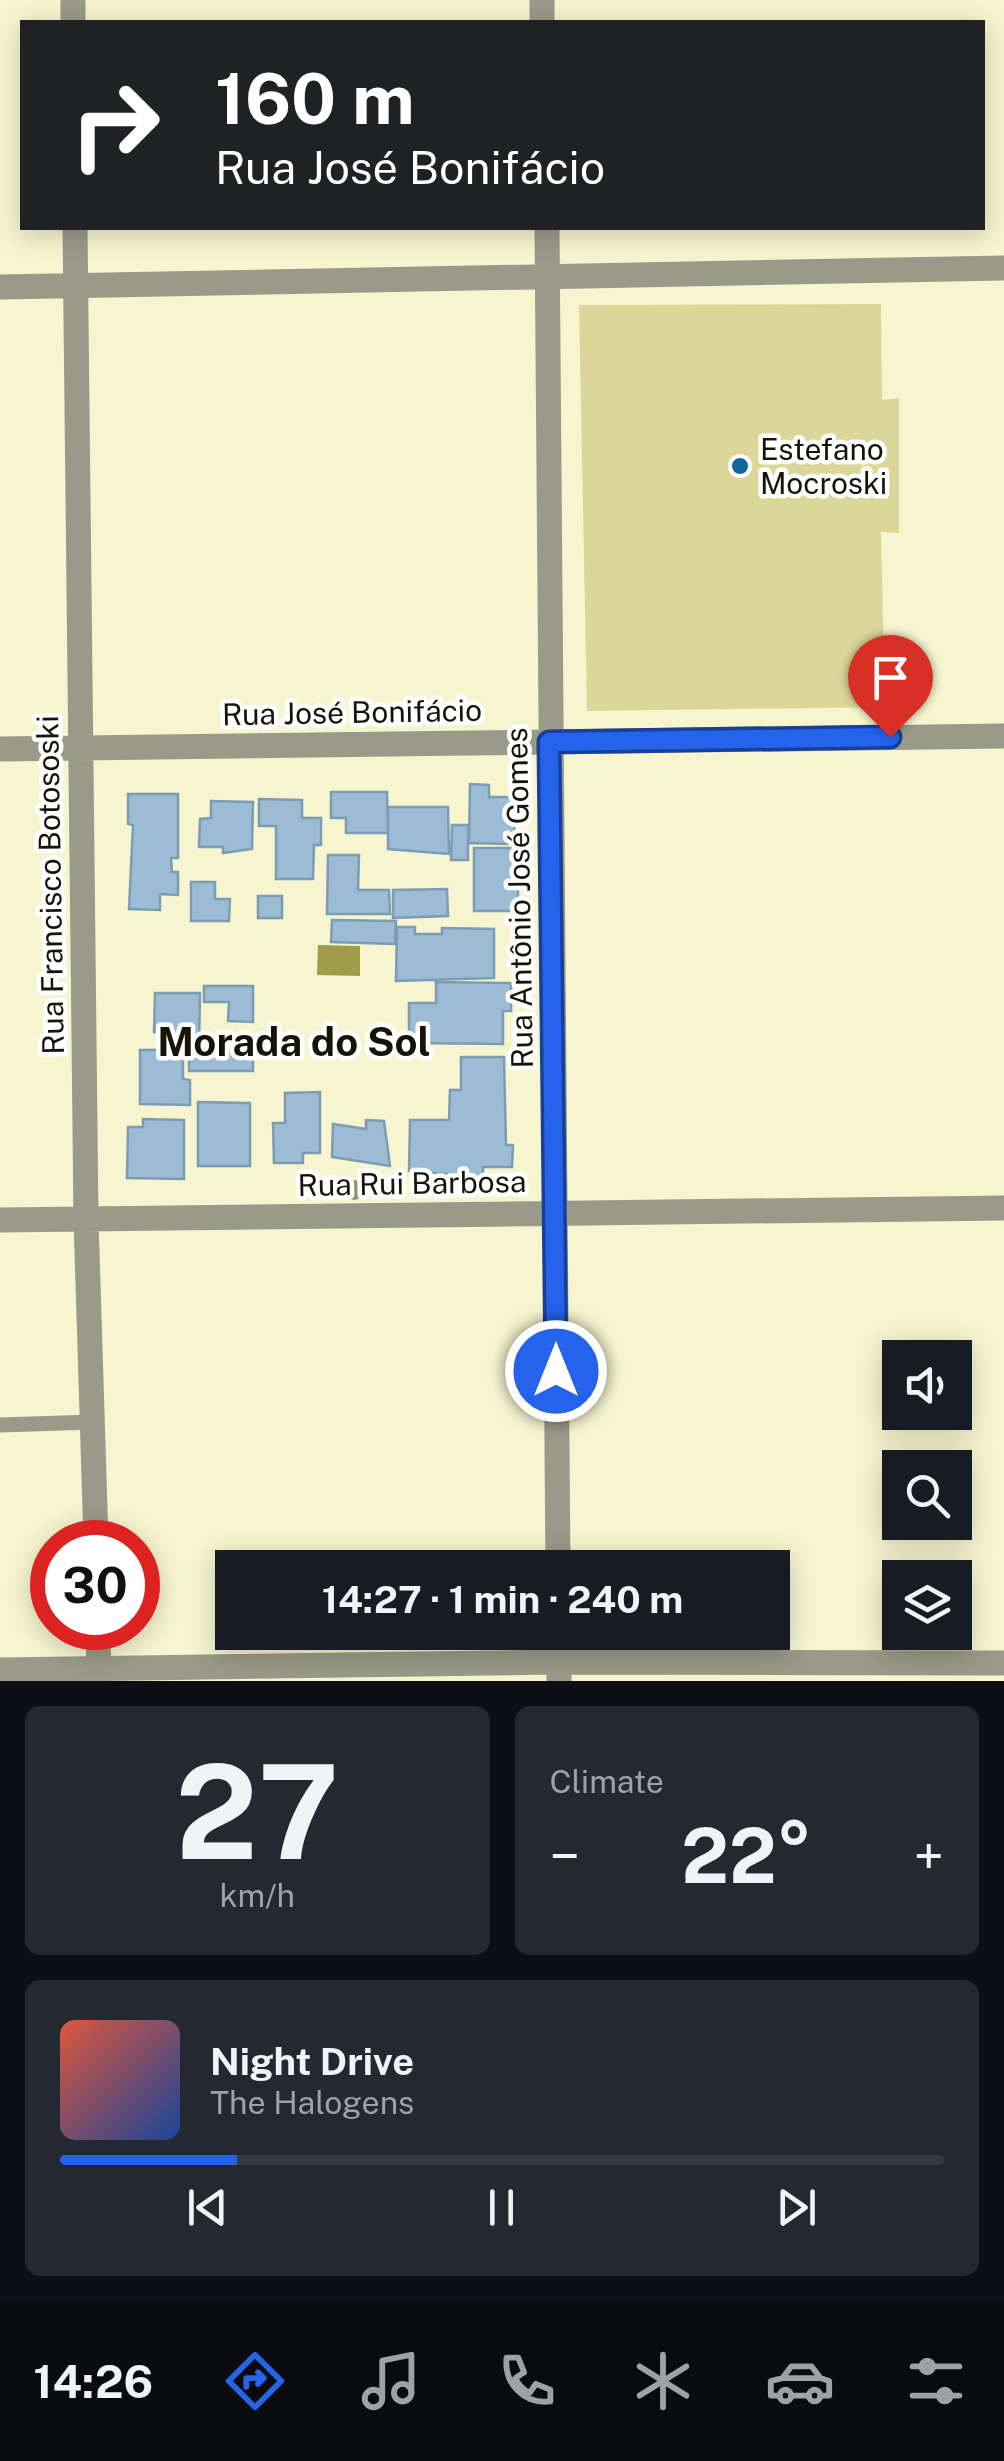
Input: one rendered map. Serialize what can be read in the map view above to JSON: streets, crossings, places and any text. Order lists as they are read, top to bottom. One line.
{"streets":{"street":["Rua José Bonifácio","Rua Francisco Botososki","Rua Antônio José Gomes","Rua Rui Barbosa"]},"crossings":[["Rua José Bonifácio","Rua Francisco Botososki"],["Rua José Bonifácio","Rua Antônio José Gomes"],["Rua Francisco Botososki","Rua Rui Barbosa"],["Rua Antônio José Gomes","Rua Rui Barbosa"]],"districts":["Morada do Sol"],"places":["Estefano Mocroski"],"page":{"turn":["160 m","Rua José Bonifácio"],"limit":"30","trip":"14:27 · 1 min · 240 m","tile":[["27","km/h"],"Climate"],"heat":["−","22°","+"],"song":["Night Drive","The Halogens"],"tabs":"14:26"}}
